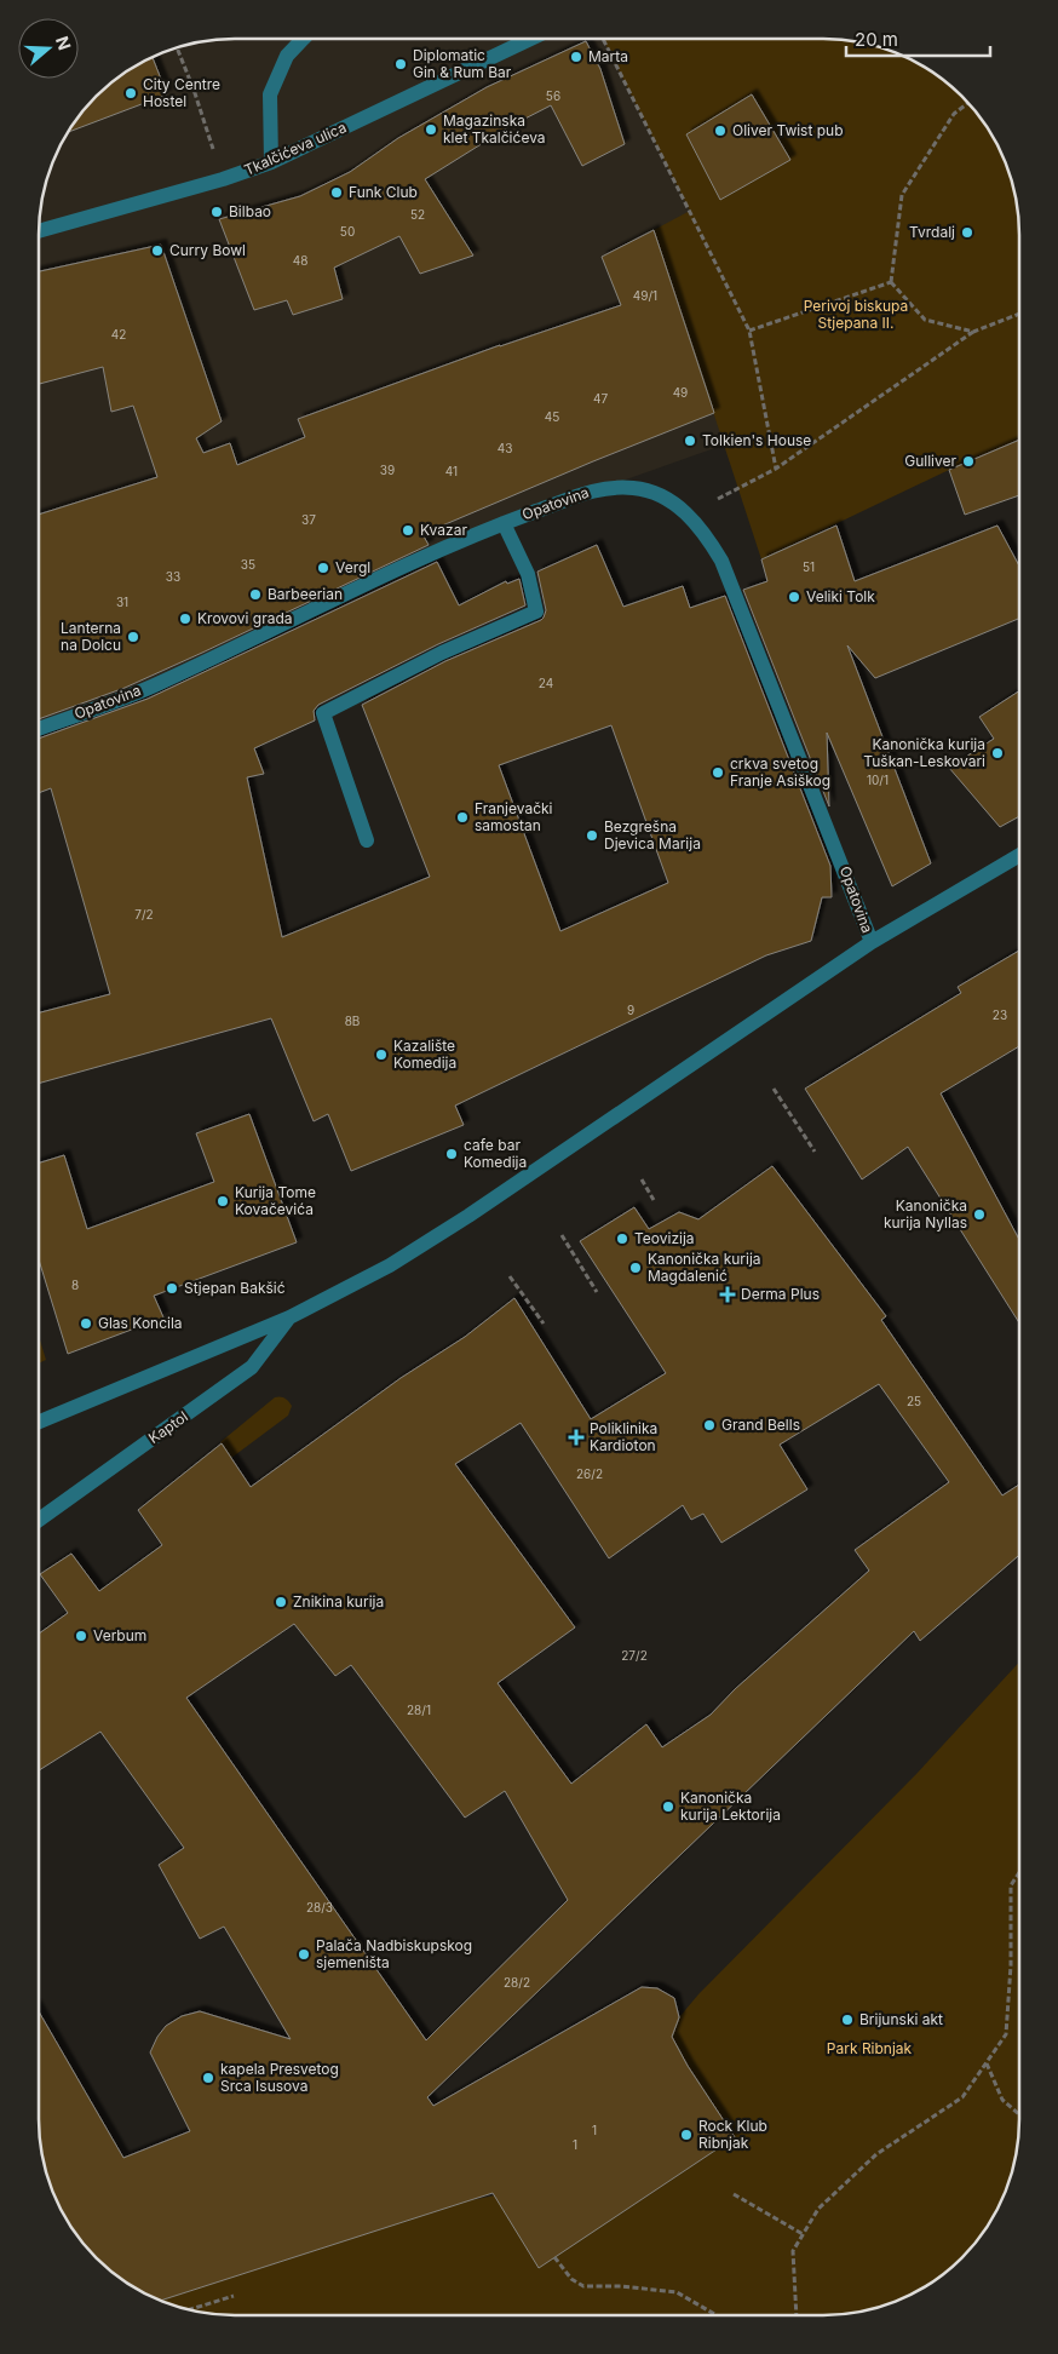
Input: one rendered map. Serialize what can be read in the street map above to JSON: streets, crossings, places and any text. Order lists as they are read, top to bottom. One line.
{"streets":{"street":["Tkalčićeva ulica","Opatovina","Kaptol"]},"parks":["Perivoj biskupa Stjepana II.","Park Ribnjak"],"places":{"other":["Marta","Diplomatic Gin & Rum Bar","City Centre Hostel","Magazinska klet Tkalčićeva","Oliver Twist pub","Funk Club","Bilbao","Tvrdalj","Curry Bowl","Tolkien's House","Gulliver","Kvazar","Vergl","Barbeerian","Veliki Tolk","Krovovi grada","Lanterna na Dolcu","Kanonička kurija Tuškan-Leskovari","crkva svetog Franje Asiškog","Franjevački samostan","Bezgrešna Djevica Marija","Kazalište Komedija","cafe bar Komedija","Kurija Tome Kovačevića","Kanonička kurija Nyllas","Teovizija","Kanonička kurija Magdalenić","Stjepan Bakšić","Glas Koncila","Grand Bells","Znikina kurija","Verbum","Kanonička kurija Lektorija","Palača Nadbiskupskog sjemeništa","Brijunski akt","kapela Presvetog Srca Isusova","Rock Klub Ribnjak"],"health":["Derma Plus","Poliklinika Kardioton"]},"house_numbers":["56","52","50","48","49/1","42","49","47","45","43","39","41","37","35","51","33","31","24","10/1","7/2","9","23","8B","8","25","26/2","27/2","28/1","28/3","28/2","1","1"],"scale_bar":"20 m","north":"right"}
